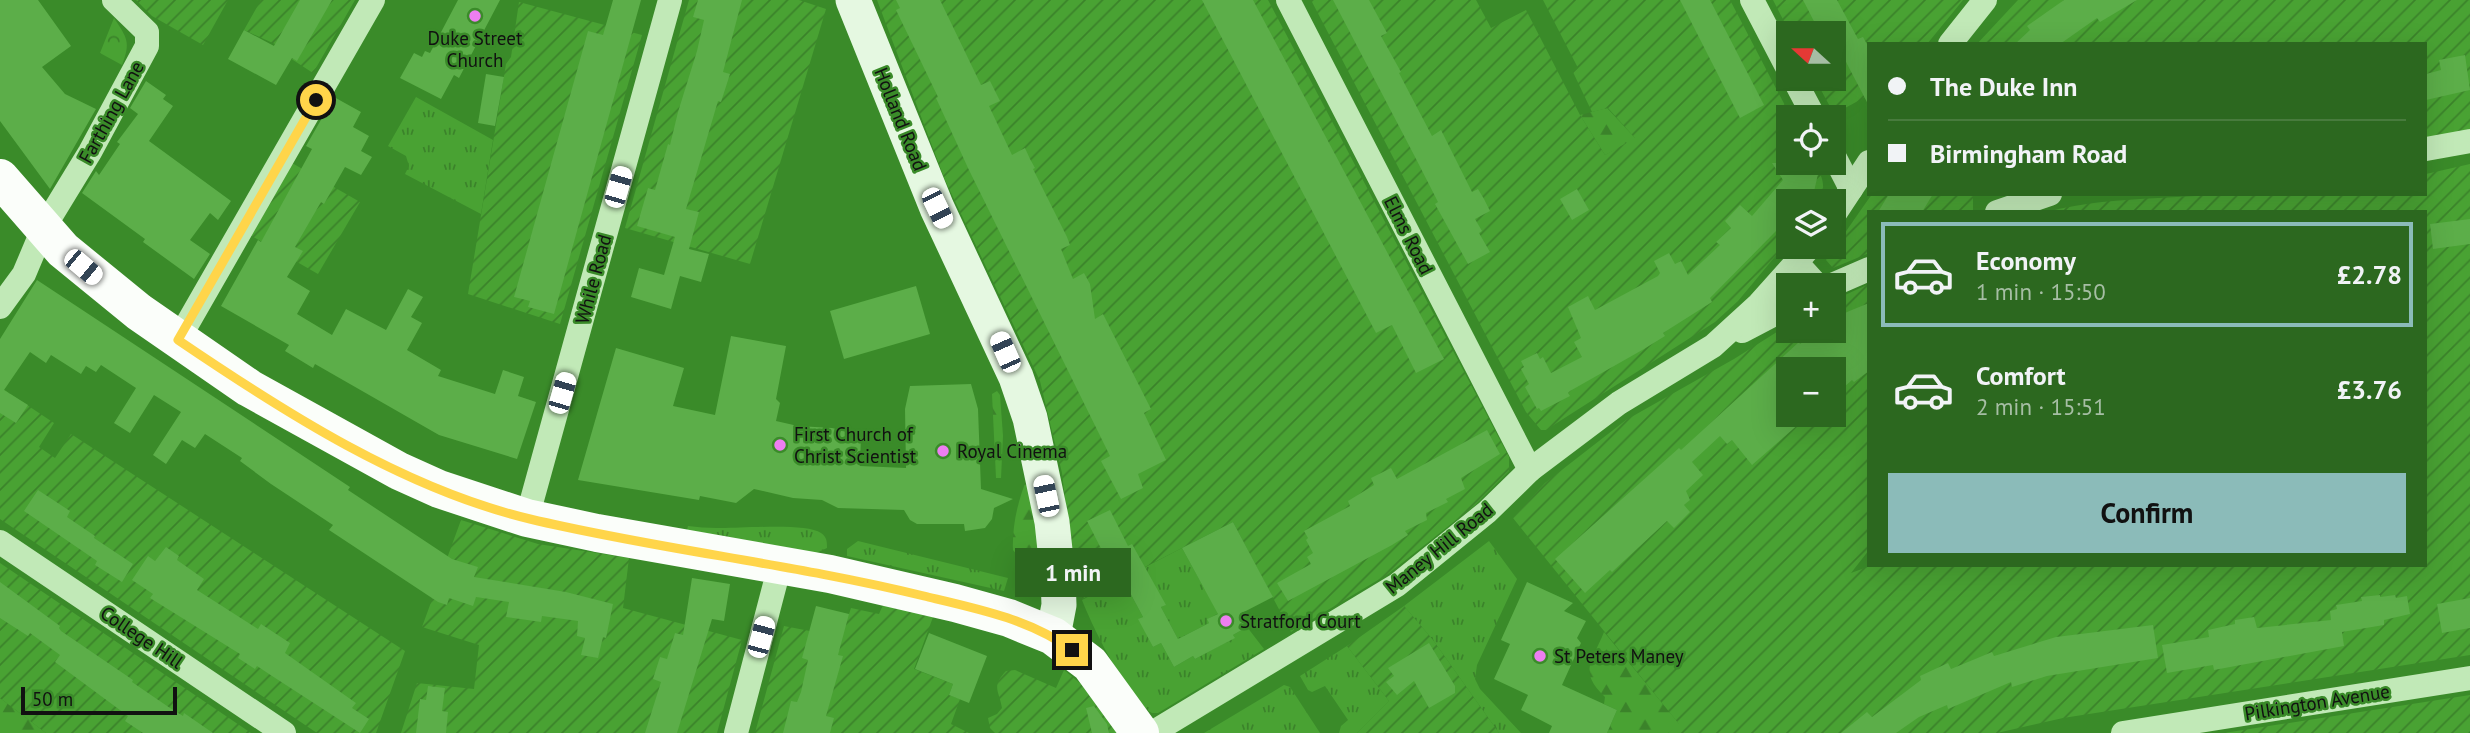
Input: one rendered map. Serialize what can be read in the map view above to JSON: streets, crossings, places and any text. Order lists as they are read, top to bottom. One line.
{"streets":{"street":["Farthing Lane","Holland Road","Elms Road","While Road","Maney Hill Road","College Hill","Pilkington Avenue"]},"crossings":[["Elms Road","Maney Hill Road"]],"places":["Duke Street Church","First Church of Christ Scientist","Royal Cinema","Stratford Court","St Peters Maney"],"scale_bar":"50 m","north":"left","page":{"map_buttons":["+","−"],"banner":["The Duke Inn","Birmingham Road"],"list":[{"name":"Economy","note":"1 min · 15:50","value":"£2.78"},{"name":"Comfort","note":"2 min · 15:51","value":"£3.76"}],"buttons":"Confirm","bubble":"1 min","scale":"50 m"}}
